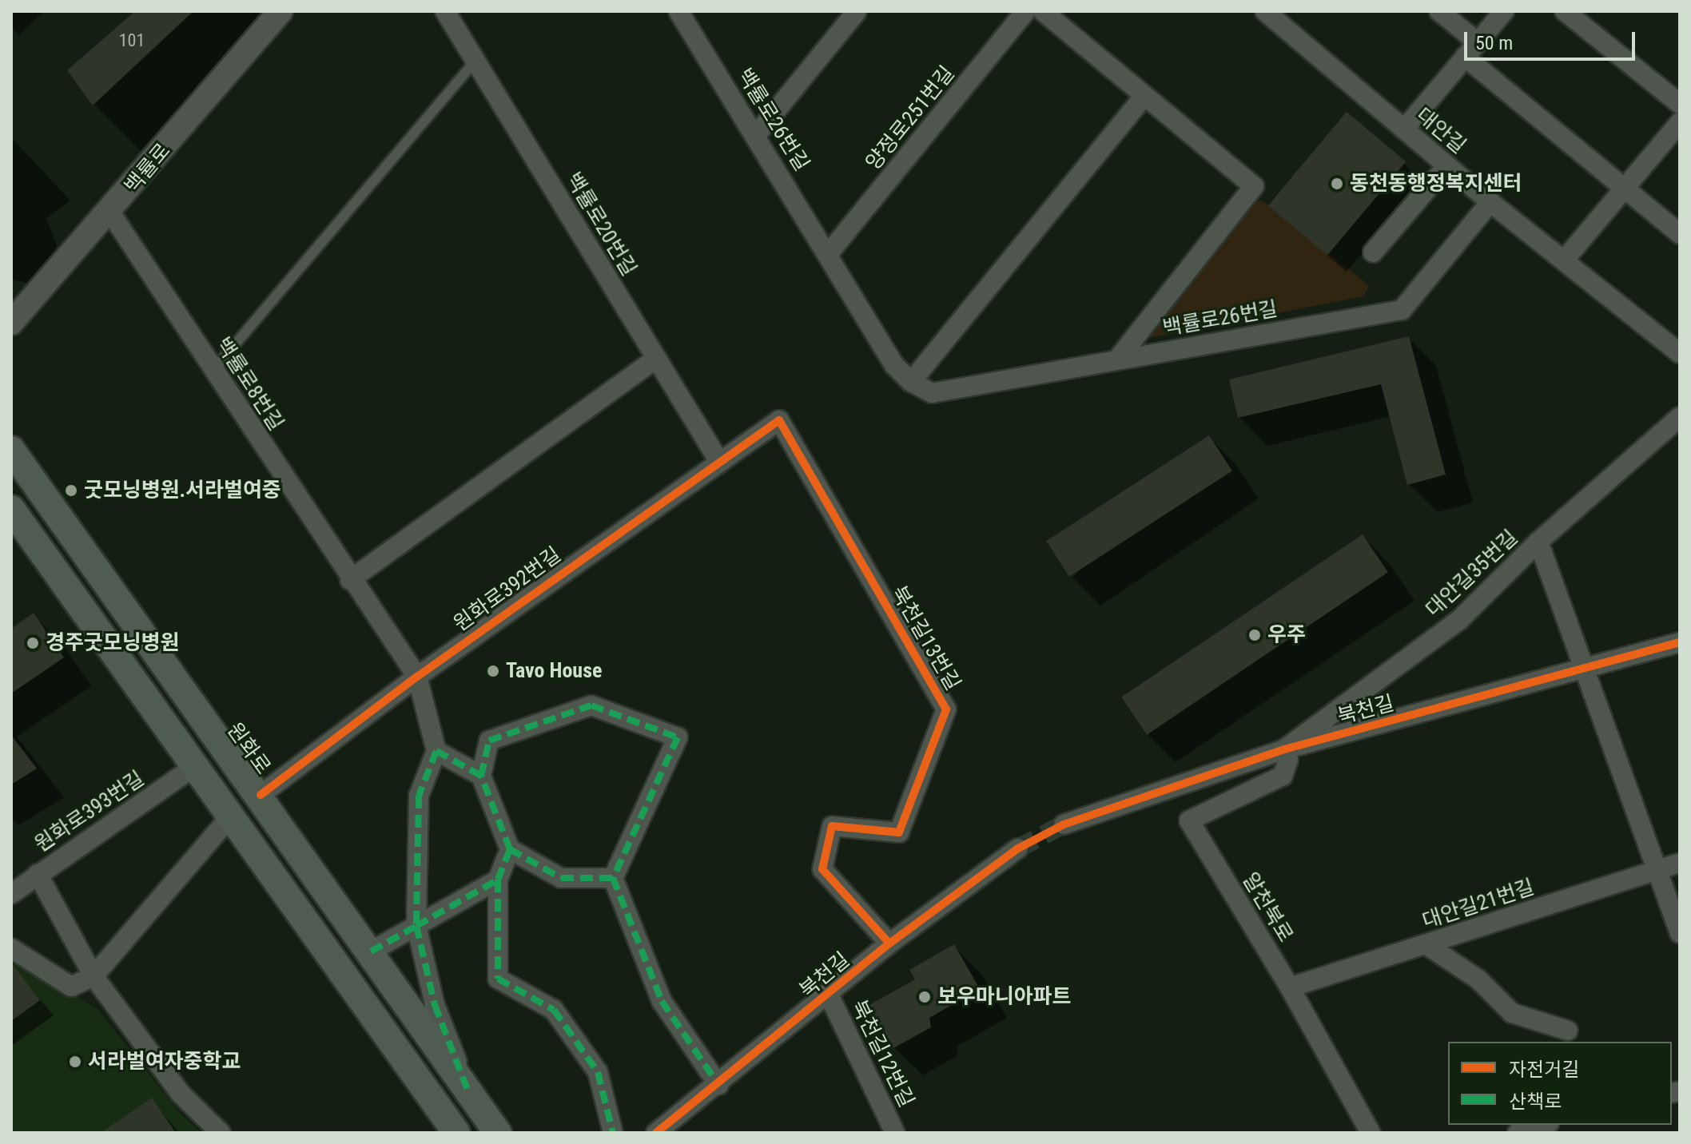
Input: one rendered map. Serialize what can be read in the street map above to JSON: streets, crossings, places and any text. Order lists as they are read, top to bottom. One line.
{"streets":{"main road":["원화로"],"street":["양정로251번길","백률로26번길","대안길","백률로","백률로20번길","백률로8번길","대안길35번길","원화로392번길","북천길13번길","북천길","원화로393번길","대안길21번길","알천북로","북천길12번길"]},"crossings":[["양정로251번길","백률로26번길"],["백률로26번길","대안길"],["백률로","백률로8번길"],["백률로20번길","원화로392번길"],["백률로8번길","원화로392번길"],["대안길35번길","북천길"],["대안길35번길","알천북로"],["원화로392번길","북천길13번길"],["원화로392번길","원화로"],["북천길13번길","북천길"],["북천길","알천북로"],["북천길","북천길12번길"],["대안길21번길","알천북로"]],"places":["동천동행정복지센터","굿모닝병원.서라벌여중","우주","경주굿모닝병원","Tavo House","보우마니아파트","서라벌여자중학교"],"house_numbers":["101"],"legend":["자전거길","산책로"],"scale_bar":"50 m"}
